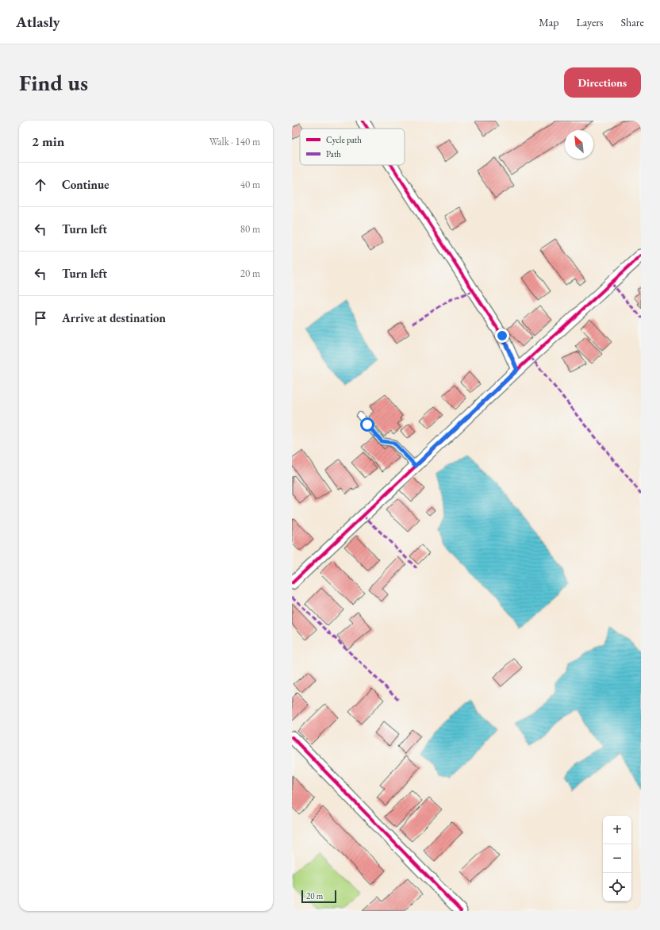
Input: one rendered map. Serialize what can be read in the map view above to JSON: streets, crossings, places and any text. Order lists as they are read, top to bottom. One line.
{"legend":["Cycle path","Path"],"scale_bar":"20 m","north":"top left","page":{"header":"Atlasly","nav":["Map","Layers","Share"],"buttons":"Directions","title":"Find us","heading":["2 min","Walk · 140 m"],"list":[["Continue","40 m"],["Turn left","80 m"],["Turn left","20 m"],"Arrive at destination"],"map_buttons":["+","−"],"scale":"20 m"}}
